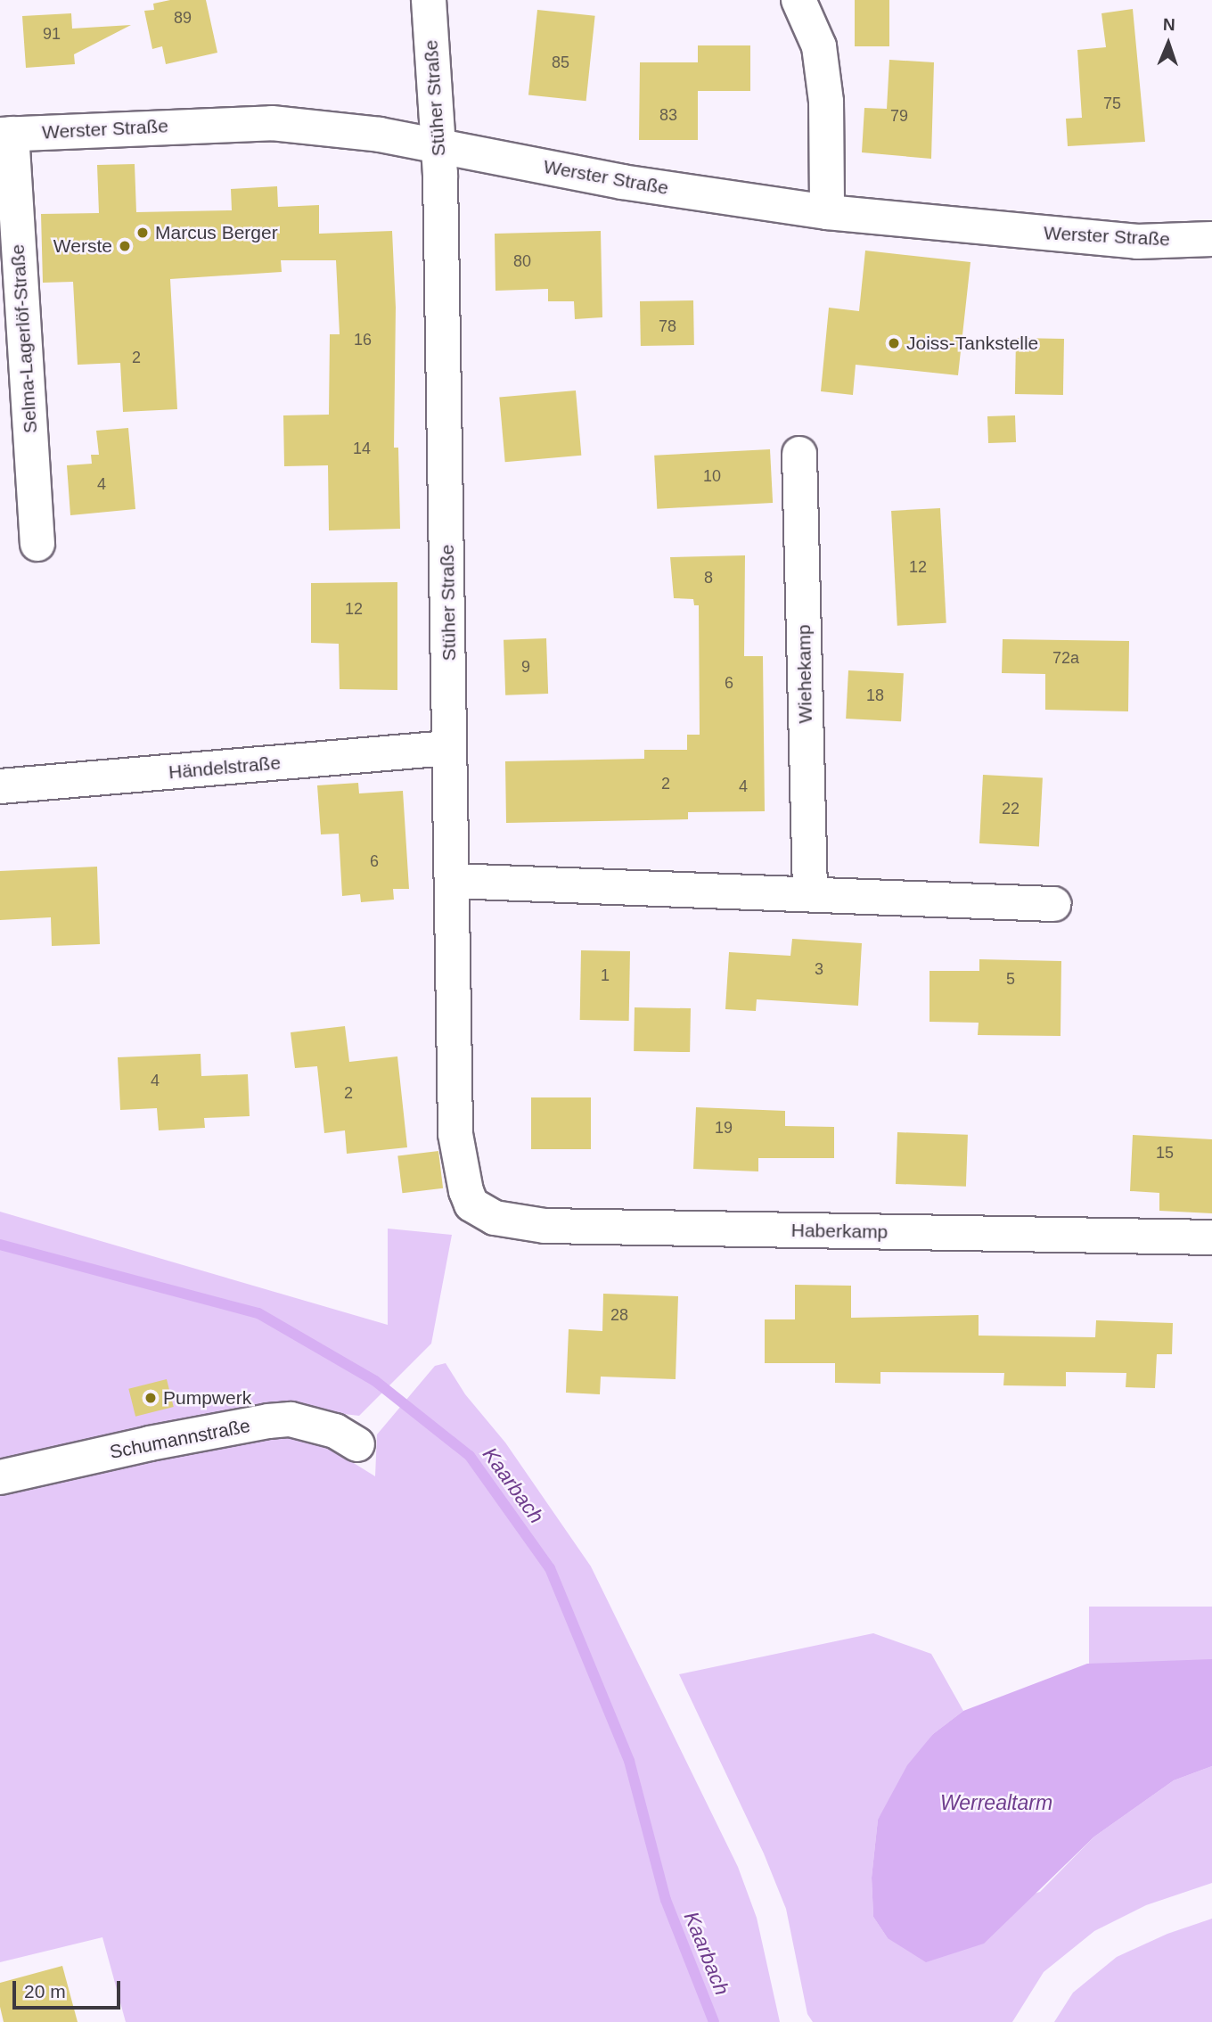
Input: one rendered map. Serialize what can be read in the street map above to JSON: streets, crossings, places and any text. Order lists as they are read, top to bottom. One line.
{"streets":{"street":["Stüher Straße","Werster Straße","Selma-Lagerlöf-Straße","Wiehekamp","Händelstraße","Haberkamp","Schumannstraße"]},"crossings":[["Stüher Straße","Werster Straße"],["Stüher Straße","Händelstraße"],["Stüher Straße","Haberkamp"],["Werster Straße","Selma-Lagerlöf-Straße"]],"water":["Kaarbach","Werrealtarm"],"places":["Marcus Berger","Werste","Joiss-Tankstelle","Pumpwerk"],"house_numbers":["89","91","85","75","83","79","80","78","16","2","14","10","4","12","8","12","72a","9","6","18","2","4","22","6","3","1","5","4","2","19","15","28"],"scale_bar":"20 m","north":"top"}
